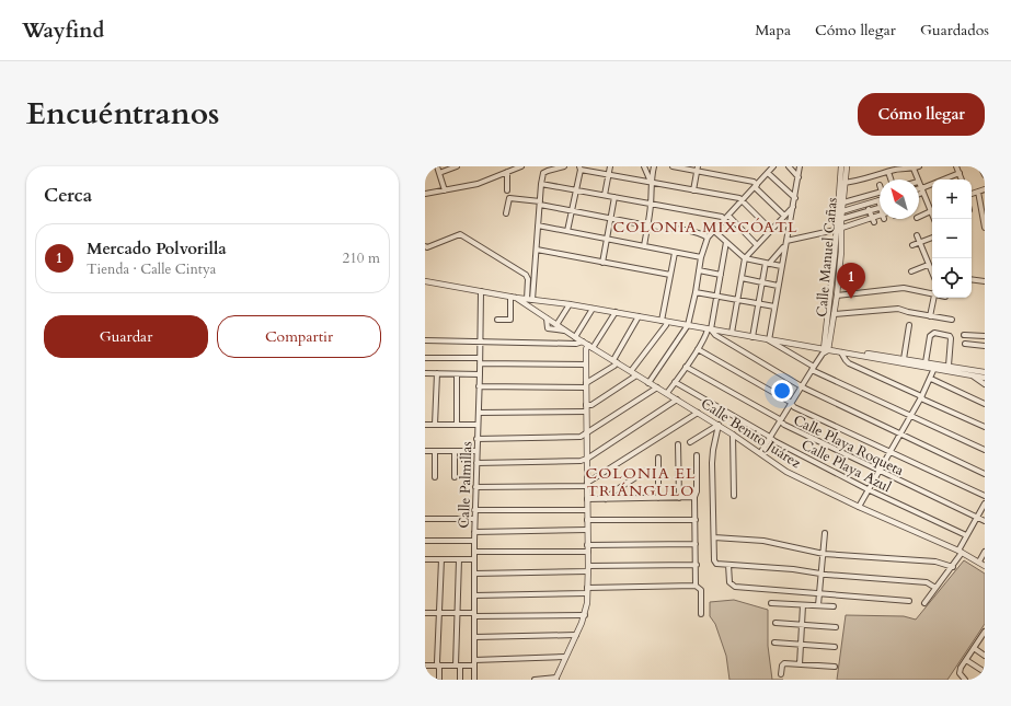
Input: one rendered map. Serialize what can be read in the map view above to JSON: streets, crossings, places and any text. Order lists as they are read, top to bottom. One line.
{"streets":{"street":["Calle Manuel Cañas","Calle Benito Juárez","Calle Playa Roqueta","Calle Playa Azul","Calle Palmillas"]},"crossings":[["Calle Manuel Cañas","Calle Benito Juárez"],["Calle Benito Juárez","Calle Palmillas"]],"districts":["COLONIA MIXCÓATL","COLONIA EL TRIÁNGULO"],"north":"top left","page":{"header":"Wayfind","nav":["Mapa","Cómo llegar","Guardados"],"title":"Encuéntranos","buttons":["Cómo llegar",["Guardar","Compartir"]],"heading":"Cerca","map_buttons":["+","−"],"list":[{"mark":"1","name":"Mercado Polvorilla","note":"Tienda · Calle Cintya","value":"210 m"}],"pins":"1"}}
